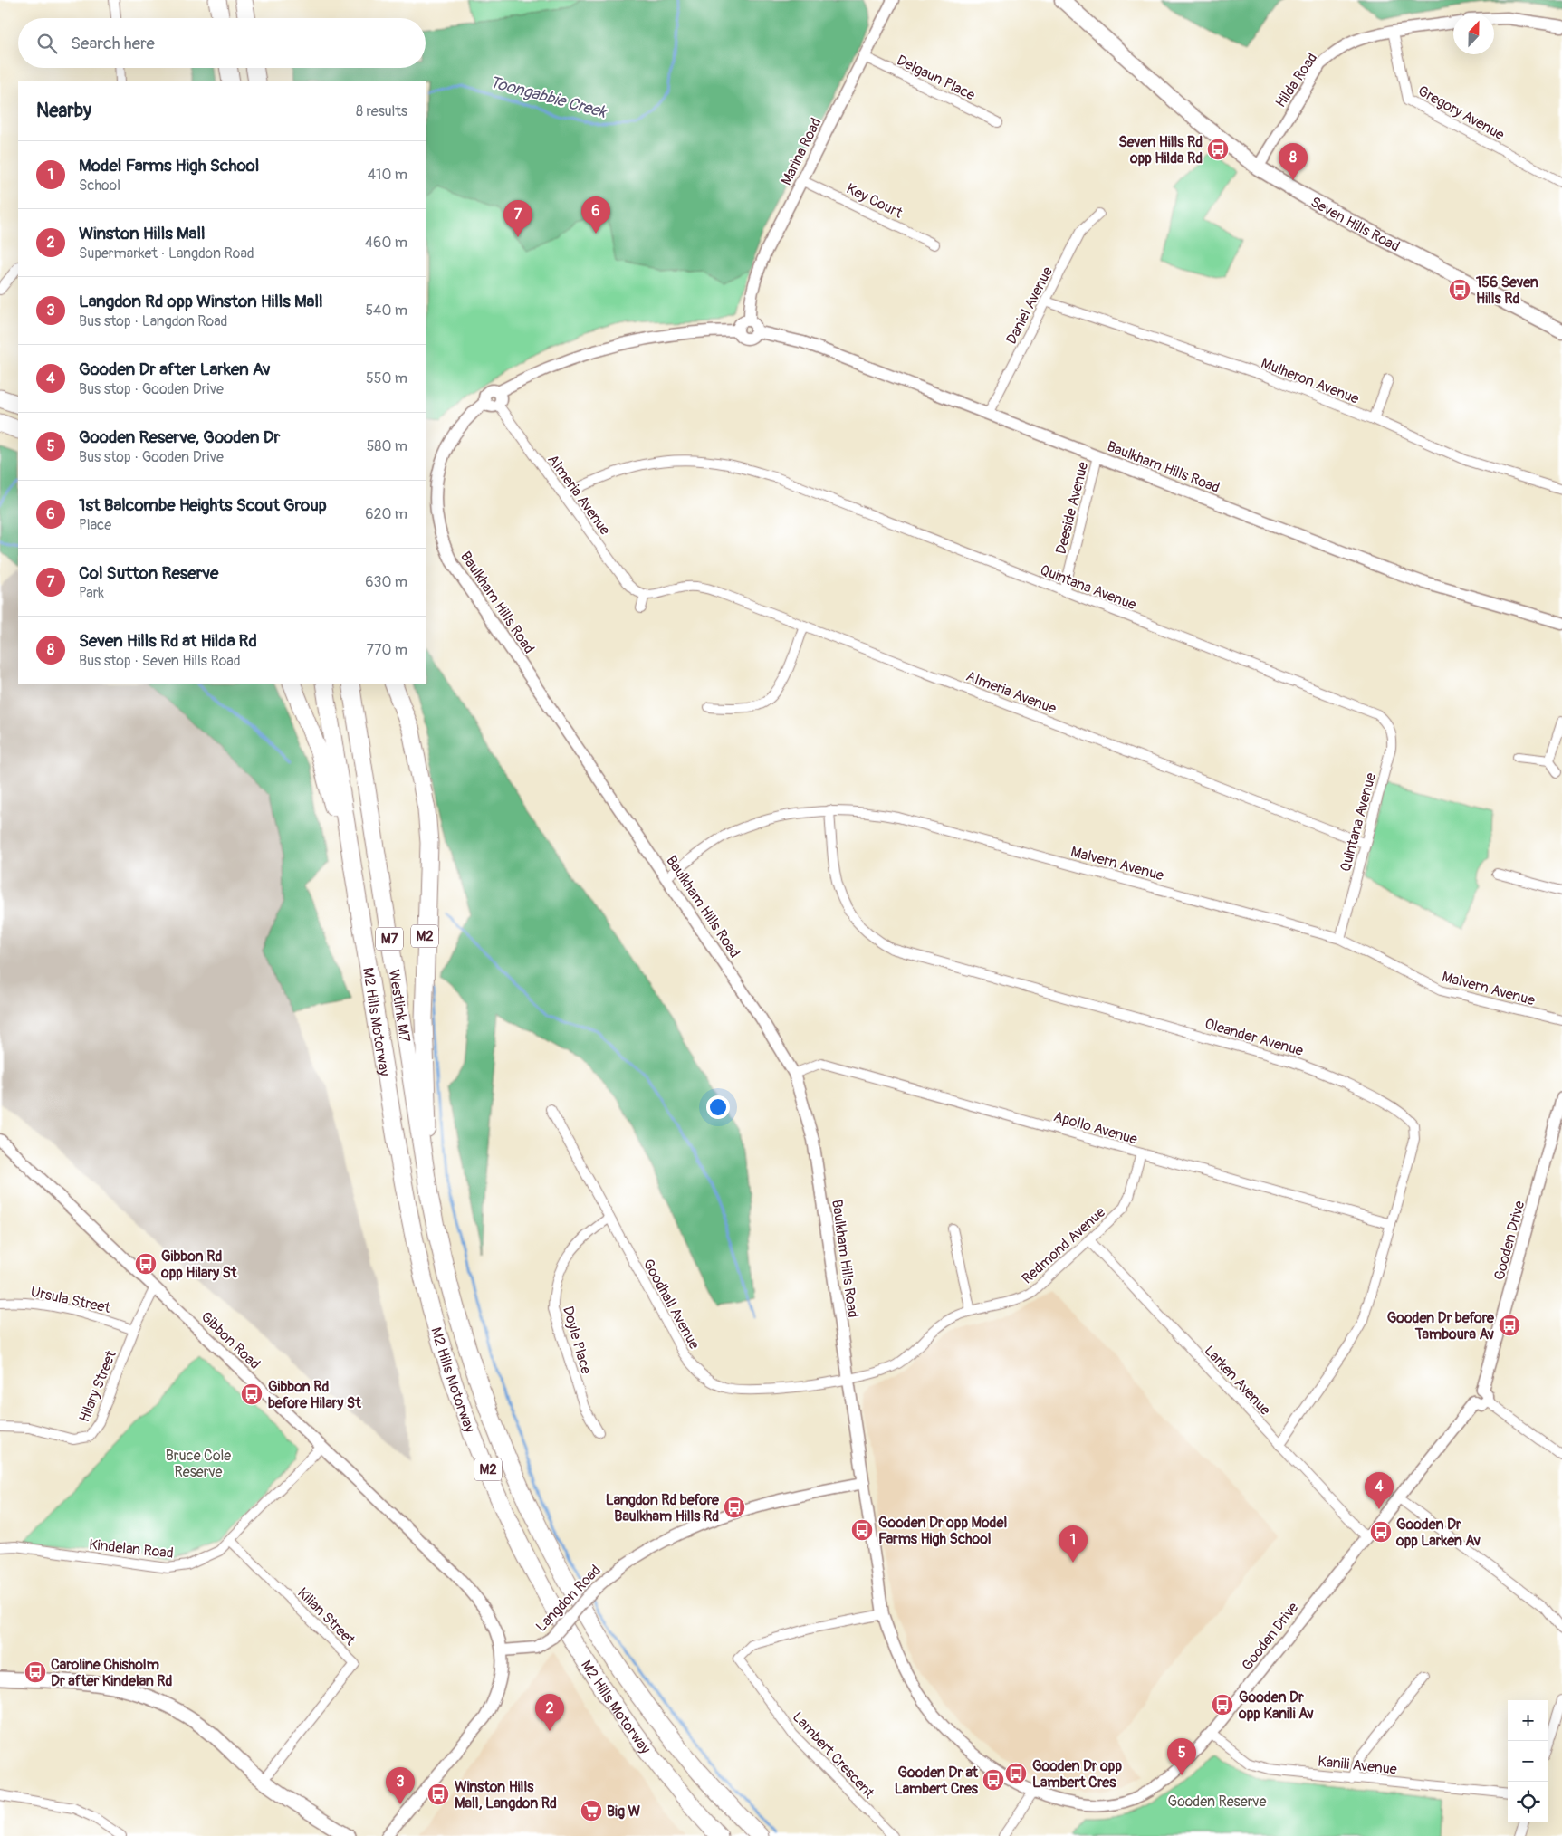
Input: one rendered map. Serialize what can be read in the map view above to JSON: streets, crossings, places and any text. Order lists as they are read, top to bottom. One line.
{"streets":{"highway":["M2","M7","Westlink M7","M2 Hills Motorway"],"main road":["Seven Hills Road"],"street":["Delgaun Place","Hilda Road","Gregory Avenue","Marina Road","Key Court","Daniel Avenue","Mulheron Avenue","Baulkham Hills Road","Almeria Avenue","Deeside Avenue","Quintana Avenue","Malvern Avenue","Oleander Avenue","Apollo Avenue","Gooden Drive","Redmond Avenue","Ursula Street","Goodhall Avenue","Gibbon Road","Doyle Place","Larken Avenue","Hilary Street","Kindelan Road","Langdon Road","Kilian Street","Lambert Crescent","Kanili Avenue"]},"crossings":[["Delgaun Place","Marina Road"],["Hilda Road","Gregory Avenue"],["Hilda Road","Seven Hills Road"],["Marina Road","Key Court"],["Marina Road","Baulkham Hills Road"],["Daniel Avenue","Mulheron Avenue"],["Daniel Avenue","Baulkham Hills Road"],["Baulkham Hills Road","Almeria Avenue"],["Baulkham Hills Road","Deeside Avenue"],["Baulkham Hills Road","Malvern Avenue"],["Baulkham Hills Road","Apollo Avenue"],["Baulkham Hills Road","Gooden Drive"],["Baulkham Hills Road","Redmond Avenue"],["Baulkham Hills Road","Goodhall Avenue"],["Baulkham Hills Road","Langdon Road"],["Almeria Avenue","Quintana Avenue"],["Deeside Avenue","Quintana Avenue"],["Quintana Avenue","Malvern Avenue"],["Malvern Avenue","Oleander Avenue"],["M2","Westlink M7"],["M2","M2 Hills Motorway"],["Westlink M7","M2 Hills Motorway"],["Oleander Avenue","Apollo Avenue"],["Oleander Avenue","Larken Avenue"],["Apollo Avenue","Redmond Avenue"],["Gooden Drive","Larken Avenue"],["Gooden Drive","Langdon Road"],["Gooden Drive","Lambert Crescent"],["Gooden Drive","Kanili Avenue"],["Redmond Avenue","Goodhall Avenue"],["Redmond Avenue","Larken Avenue"],["Ursula Street","Hilary Street"],["Goodhall Avenue","Doyle Place"],["Gibbon Road","Hilary Street"],["Gibbon Road","Kindelan Road"],["Gibbon Road","Langdon Road"],["Kindelan Road","Kilian Street"]],"water":["Toongabbie Creek"],"parks":["Bruce Cole Reserve","Gooden Reserve"],"places":{"bus stop":["Seven Hills Rd opp Hilda Rd","156 Seven Hills Rd","Gibbon Rd opp Hilary St","Gooden Dr before Tamboura Av","Gibbon Rd before Hilary St","Langdon Rd before Baulkham Hills Rd","Gooden Dr opp Model Farms High School","Gooden Dr opp Larken Av","Caroline Chisholm Dr after Kindelan Rd","Gooden Dr opp Kanili Av","Gooden Dr opp Lambert Cres","Gooden Dr at Lambert Cres","Winston Hills Mall, Langdon Rd"],"supermarket":["Big W"]},"north":"top","page":{"search":"Search here","heading":["Nearby","8 results"],"list":[{"mark":"1","name":"Model Farms High School","note":"School","value":"410 m"},{"mark":"2","name":"Winston Hills Mall","note":"Supermarket · Langdon Road","value":"460 m"},{"mark":"3","name":"Langdon Rd opp Winston Hills Mall","note":"Bus stop · Langdon Road","value":"540 m"},{"mark":"4","name":"Gooden Dr after Larken Av","note":"Bus stop · Gooden Drive","value":"550 m"},{"mark":"5","name":"Gooden Reserve, Gooden Dr","note":"Bus stop · Gooden Drive","value":"580 m"},{"mark":"6","name":"1st Balcombe Heights Scout Group","note":"Place","value":"620 m"},{"mark":"7","name":"Col Sutton Reserve","note":"Park","value":"630 m"},{"mark":"8","name":"Seven Hills Rd at Hilda Rd","note":"Bus stop · Seven Hills Road","value":"770 m"}],"pins":["8","6","7","4","1","2","5","3"],"map_buttons":["+","−"]}}
